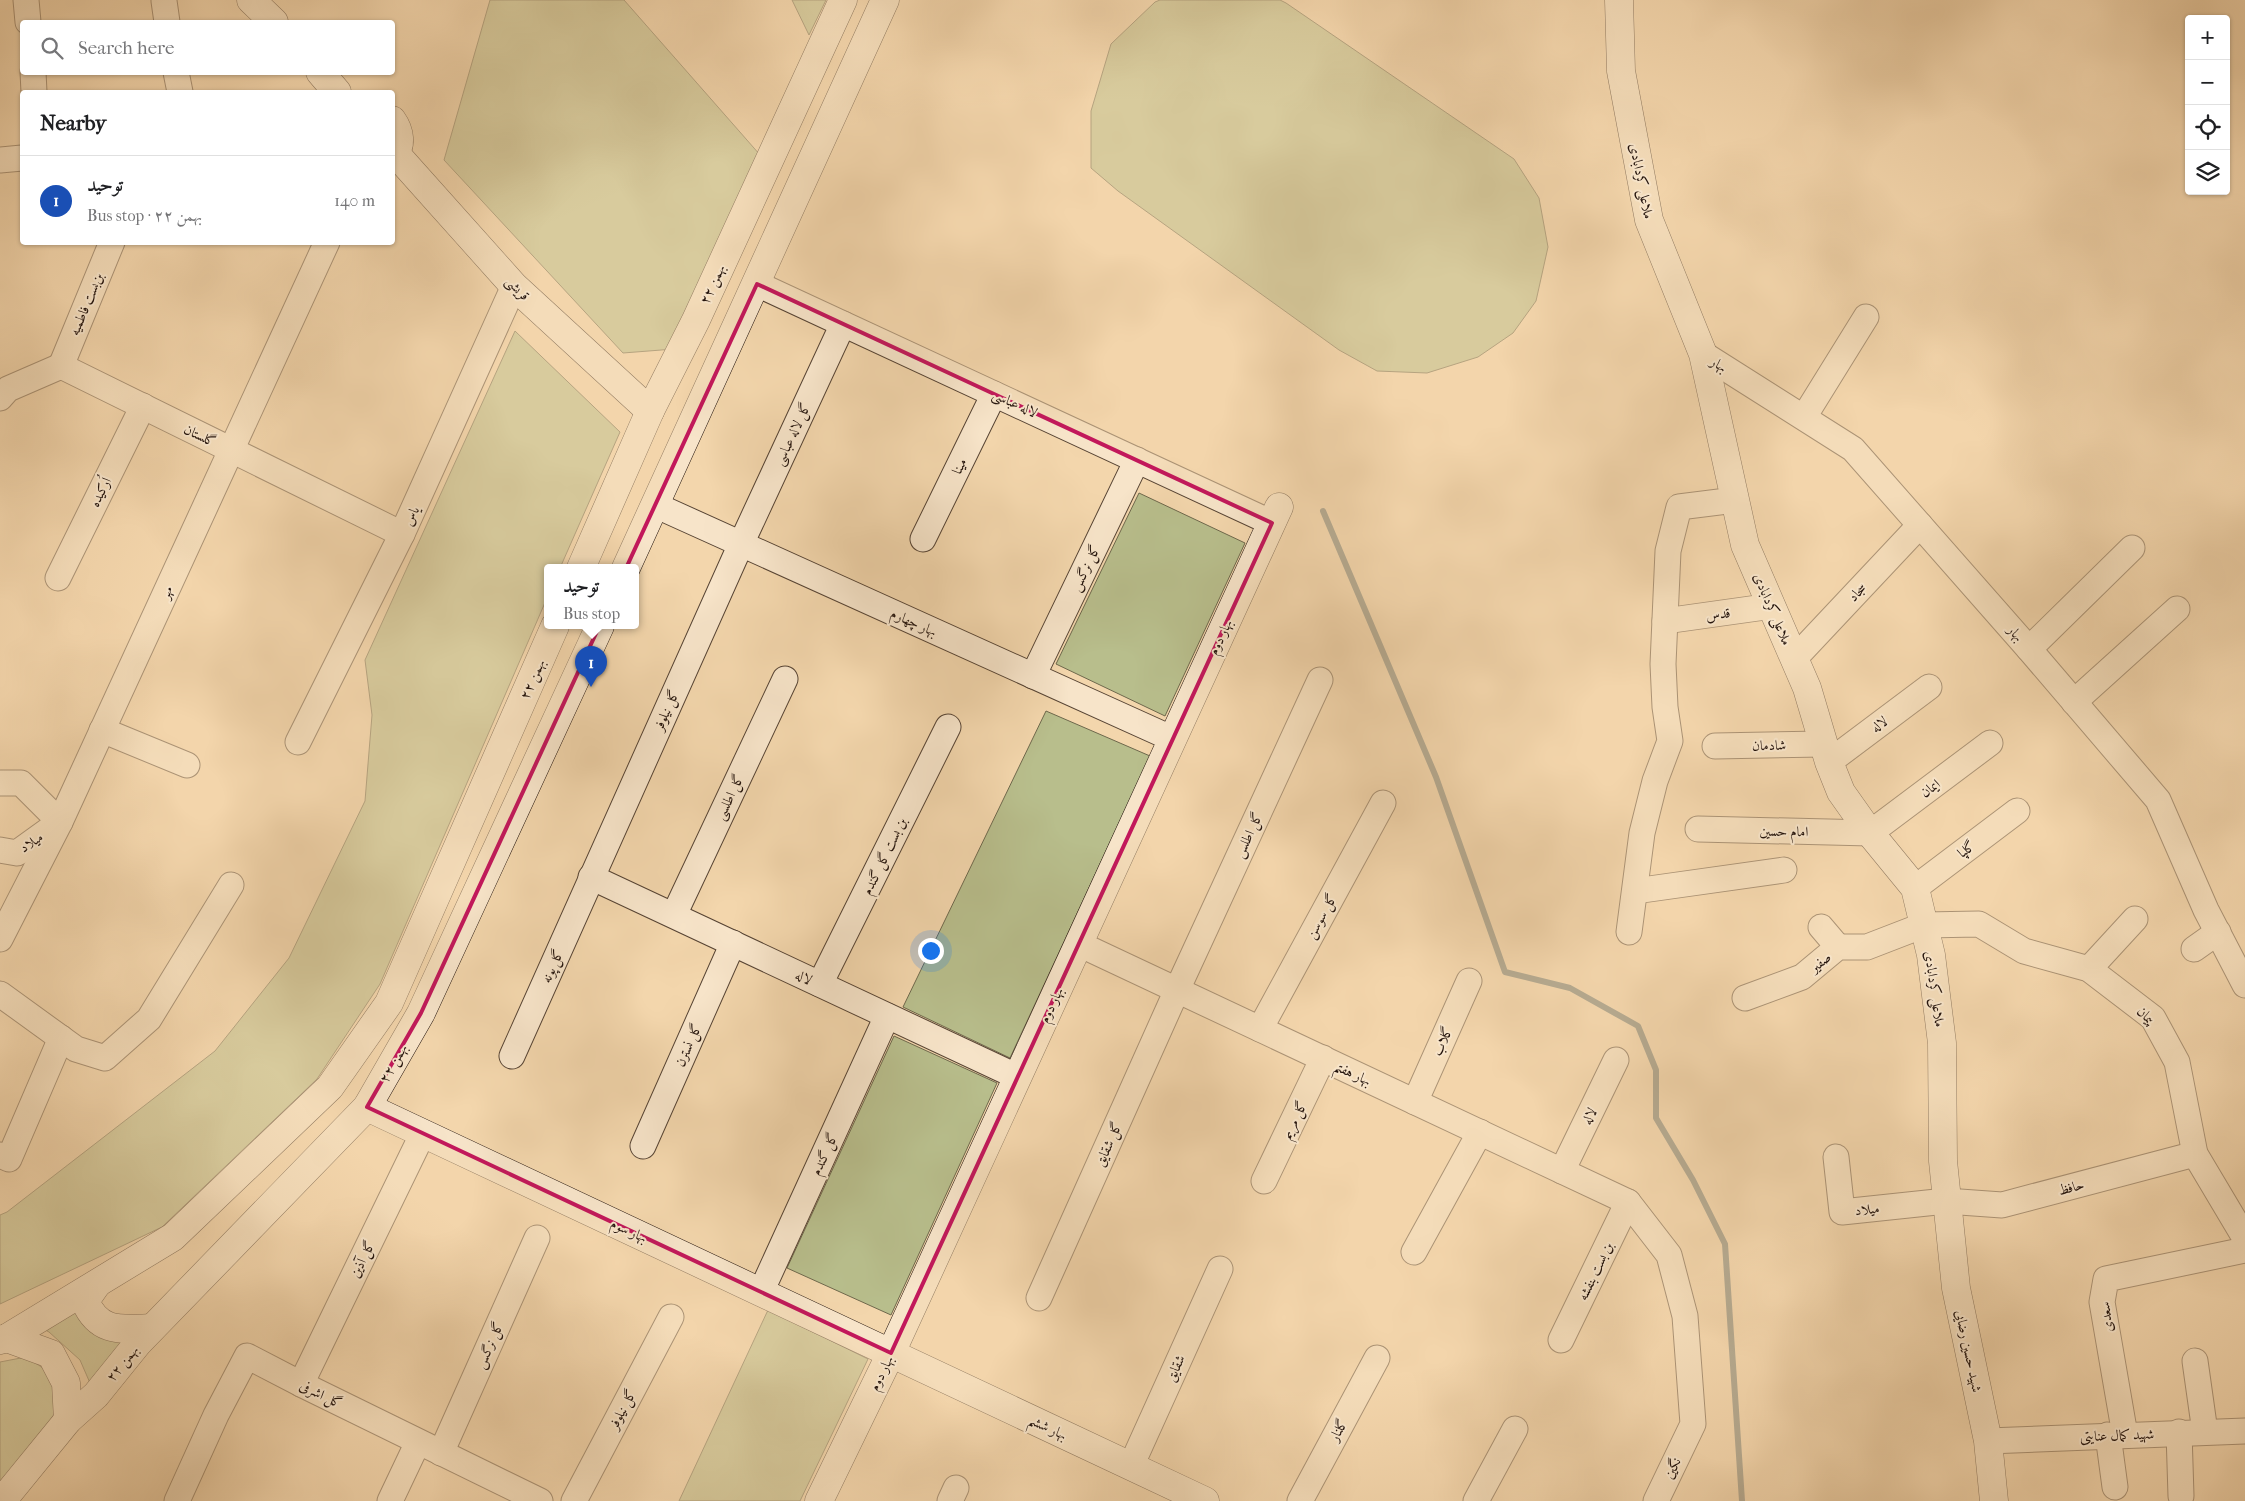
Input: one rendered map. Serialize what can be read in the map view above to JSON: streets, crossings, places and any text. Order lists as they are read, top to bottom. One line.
{"streets":{"main road":["ملاعلی کردابادی","۲۲ بهمن","قریشی","بهار دوم","بهار سوم","شهید حسین رضایی","بهار ششم"],"street":["بن‌بست فاطمیه","بهار","لاله عباسی","گل لاله عباسی","گلستان","مینا","اُرکیده","یاس","گل نرگس","مهر","سجاد","قدس","بهار چهارم","گل نیلوفر","لاله","شادمان","ایمان","گل اطلسی","امام حسین","گل اطلس","میلاد","گلپا","بن بست گل گندم","گل سوسن","صفیر","گل پونه","پیمان","گلاب","گل نسترن","بهار هفتم","گل مریم","گل شقایق","گل گندم","حافظ","گل آذین","بن بست بنفشه","سعدی","شقایق","گل اشرفی","گلنار","شهید کمال عنایتی","نگین"]},"crossings":[["ملاعلی کردابادی","بهار"],["ملاعلی کردابادی","سجاد"],["ملاعلی کردابادی","قدس"],["ملاعلی کردابادی","لاله"],["ملاعلی کردابادی","شادمان"],["ملاعلی کردابادی","ایمان"],["ملاعلی کردابادی","امام حسین"],["ملاعلی کردابادی","میلاد"],["ملاعلی کردابادی","گلپا"],["ملاعلی کردابادی","صفیر"],["ملاعلی کردابادی","پیمان"],["ملاعلی کردابادی","حافظ"],["ملاعلی کردابادی","شهید حسین رضایی"],["۲۲ بهمن","قریشی"],["۲۲ بهمن","بهار سوم"],["قریشی","یاس"],["بن‌بست فاطمیه","گلستان"],["بهار","سجاد"],["لاله عباسی","گل لاله عباسی"],["لاله عباسی","مینا"],["لاله عباسی","گل نرگس"],["لاله عباسی","بهار دوم"],["گل لاله عباسی","بهار چهارم"],["گل لاله عباسی","گل نیلوفر"],["گلستان","اُرکیده"],["گلستان","یاس"],["گلستان","مهر"],["گل نرگس","بهار چهارم"],["گل نرگس","گل اشرفی"],["مهر","میلاد"],["بهار چهارم","بهار دوم"],["بهار چهارم","گل نیلوفر"],["بهار دوم","لاله"],["بهار دوم","بهار هفتم"],["بهار دوم","بهار سوم"],["بهار دوم","بهار ششم"],["گل نیلوفر","لاله"],["گل نیلوفر","گل پونه"],["لاله","شادمان"],["لاله","گل اطلسی"],["لاله","بن بست گل گندم"],["لاله","گل پونه"],["لاله","گل نسترن"],["لاله","بهار هفتم"],["لاله","گل گندم"],["ایمان","امام حسین"],["گل اطلس","بهار هفتم"],["گل اطلس","گل شقایق"],["میلاد","حافظ"],["میلاد","شهید حسین رضایی"],["گل سوسن","بهار هفتم"],["صفیر","پیمان"],["پیمان","حافظ"],["گلاب","بهار هفتم"],["بهار هفتم","گل مریم"],["بهار هفتم","گل شقایق"],["بهار هفتم","بن بست بنفشه"],["بهار هفتم","نگین"],["گل گندم","بهار سوم"],["حافظ","شهید حسین رضایی"],["بهار سوم","گل آذین"],["بهار سوم","بهار ششم"],["گل آذین","گل اشرفی"],["بن بست بنفشه","نگین"],["سعدی","شهید کمال عنایتی"],["شهید حسین رضایی","شهید کمال عنایتی"],["شقایق","بهار ششم"]],"page":{"map_buttons":["+","−"],"search":"Search here","heading":"Nearby","list":[{"mark":"1","name":"توحید","note":"Bus stop · ۲۲ بهمن","value":"140 m"}],"popup":["توحید","Bus stop"],"pins":"1"}}
